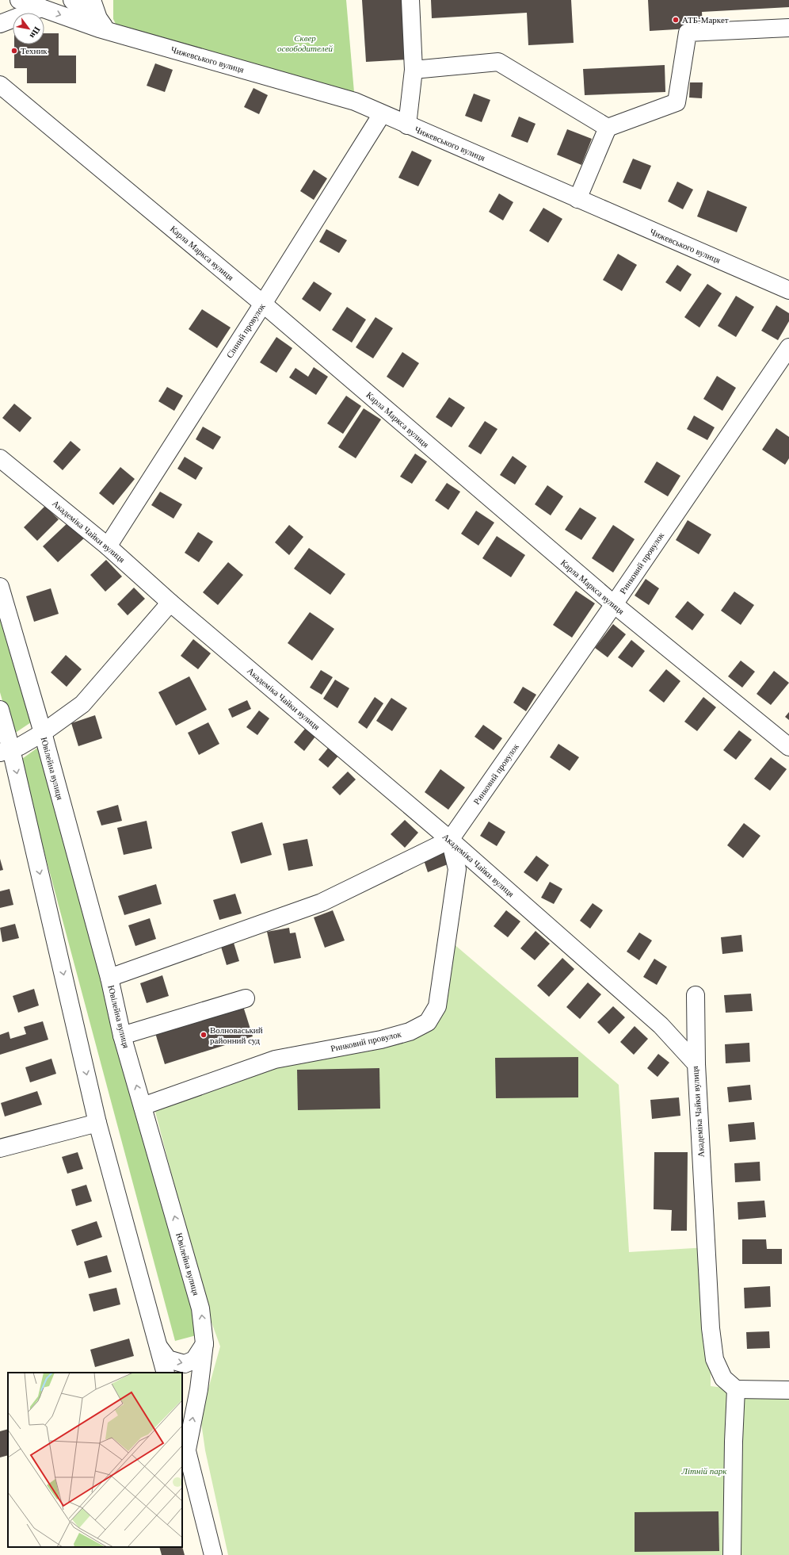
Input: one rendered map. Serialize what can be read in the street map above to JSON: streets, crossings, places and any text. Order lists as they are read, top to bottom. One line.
{"streets":{"street":["Чижевського вулиця","Карла Маркса вулиця","Сінний провулок","Академіка Чайки вулиця","Ринковий провулок","Ювілейна вулиця"]},"crossings":[["Чижевського вулиця","Сінний провулок"],["Карла Маркса вулиця","Сінний провулок"],["Карла Маркса вулиця","Ринковий провулок"],["Сінний провулок","Академіка Чайки вулиця"],["Академіка Чайки вулиця","Ринковий провулок"],["Ринковий провулок","Ювілейна вулиця"]],"parks":["Сквер освободителей","Літній парк"],"places":["АТБ-Маркет","Техник","Волноваський районний суд"],"north":"bottom right"}
